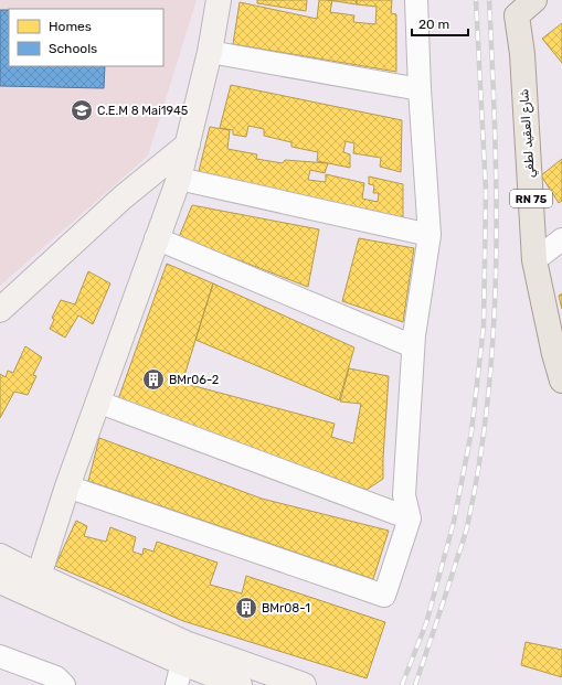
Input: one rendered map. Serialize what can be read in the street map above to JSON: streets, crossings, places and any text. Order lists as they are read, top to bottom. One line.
{"streets":{"main road":["شارع العقيد لطفي","RN 75"]},"places":{"school or university":["C.E.M 8 Mai1945"],"building":["BMr06-2","BMr08-1"]},"legend":["Homes","Schools"],"scale_bar":"20 m"}
